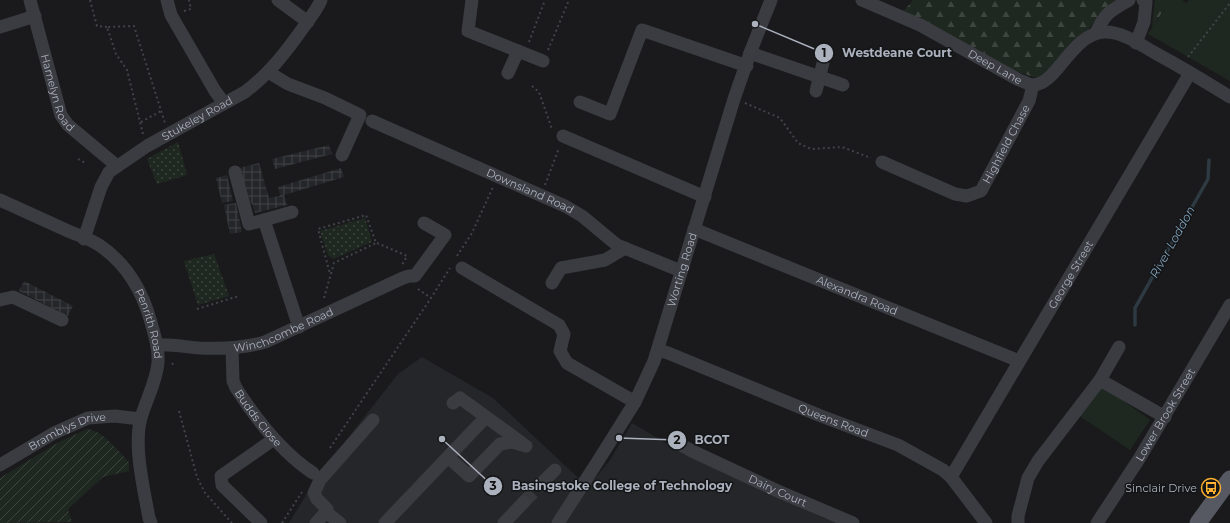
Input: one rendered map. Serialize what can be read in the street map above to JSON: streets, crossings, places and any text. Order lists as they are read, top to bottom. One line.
{"streets":{"street":["Deep Lane","Hamelyn Road","Stukeley Road","Highfield Chase","Downsland Road","Worting Road","George Street","Alexandra Road","Penrith Road","Winchcombe Road","Lower Brook Street","Budds Close","Queens Road","Bramblys Drive","Dairy Court"]},"crossings":[["Deep Lane","Highfield Chase"],["Hamelyn Road","Stukeley Road"],["Stukeley Road","Penrith Road"],["Downsland Road","Worting Road"],["Worting Road","Alexandra Road"],["Worting Road","Queens Road"],["George Street","Alexandra Road"],["George Street","Queens Road"],["Penrith Road","Winchcombe Road"],["Penrith Road","Bramblys Drive"],["Winchcombe Road","Budds Close"]],"water":["River Loddon"],"places":{"other":["Westdeane Court","BCOT","Basingstoke College of Technology"],"bus stop":["Sinclair Drive"]}}
